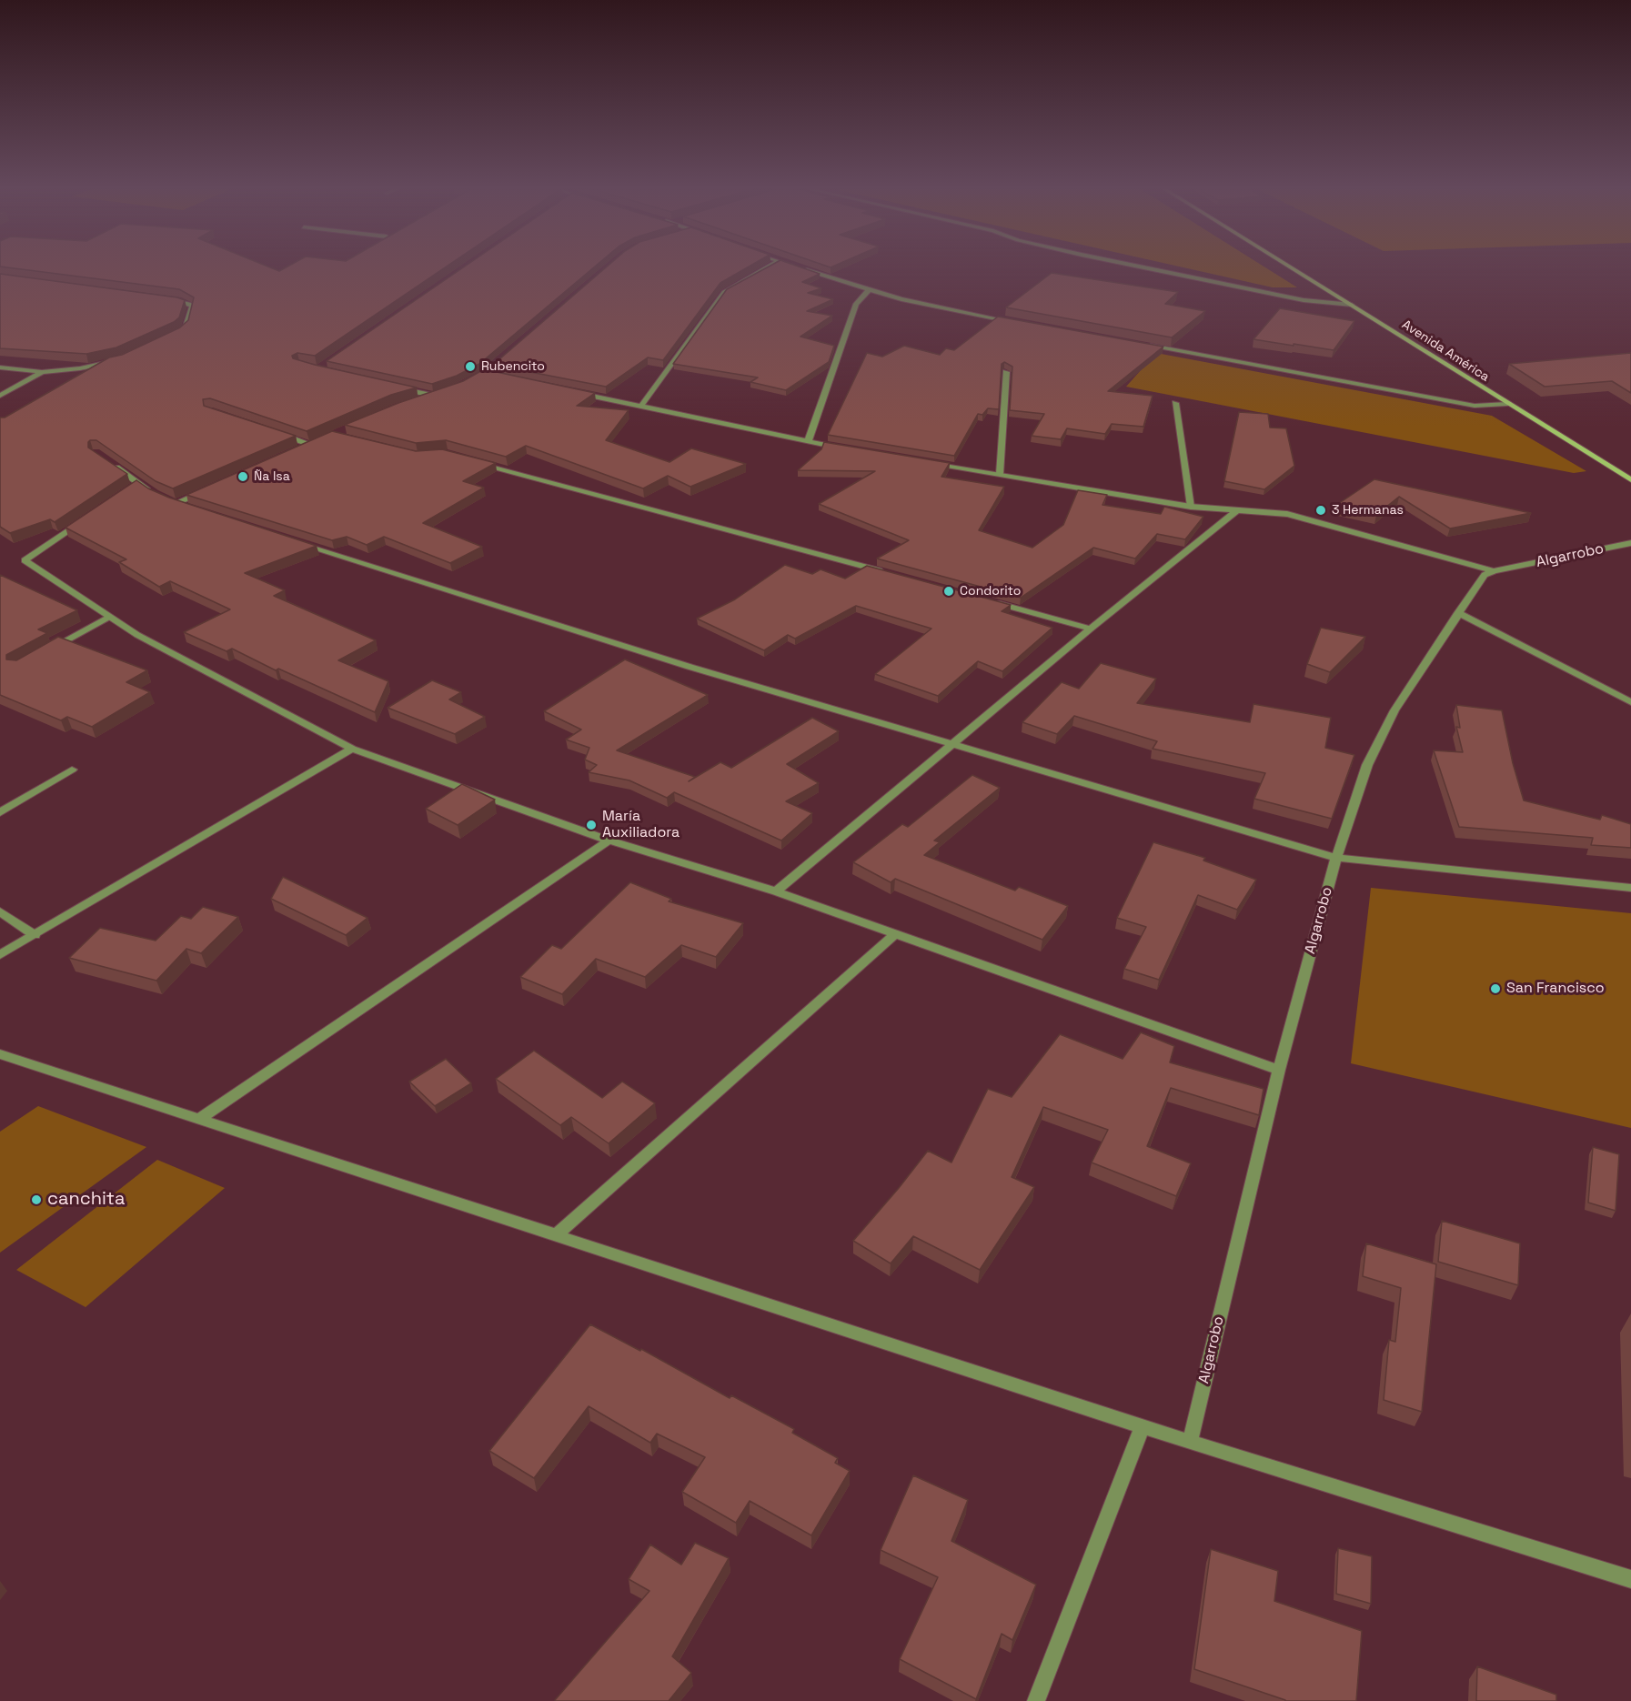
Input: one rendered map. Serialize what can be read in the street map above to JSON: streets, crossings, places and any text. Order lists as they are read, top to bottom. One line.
{"streets":{"main road":["Avenida América"],"street":["Algarrobo"]},"places":["Rubencito","Ña Isa","3 Hermanas","Condorito","María Auxiliadora","San Francisco","canchita"]}
